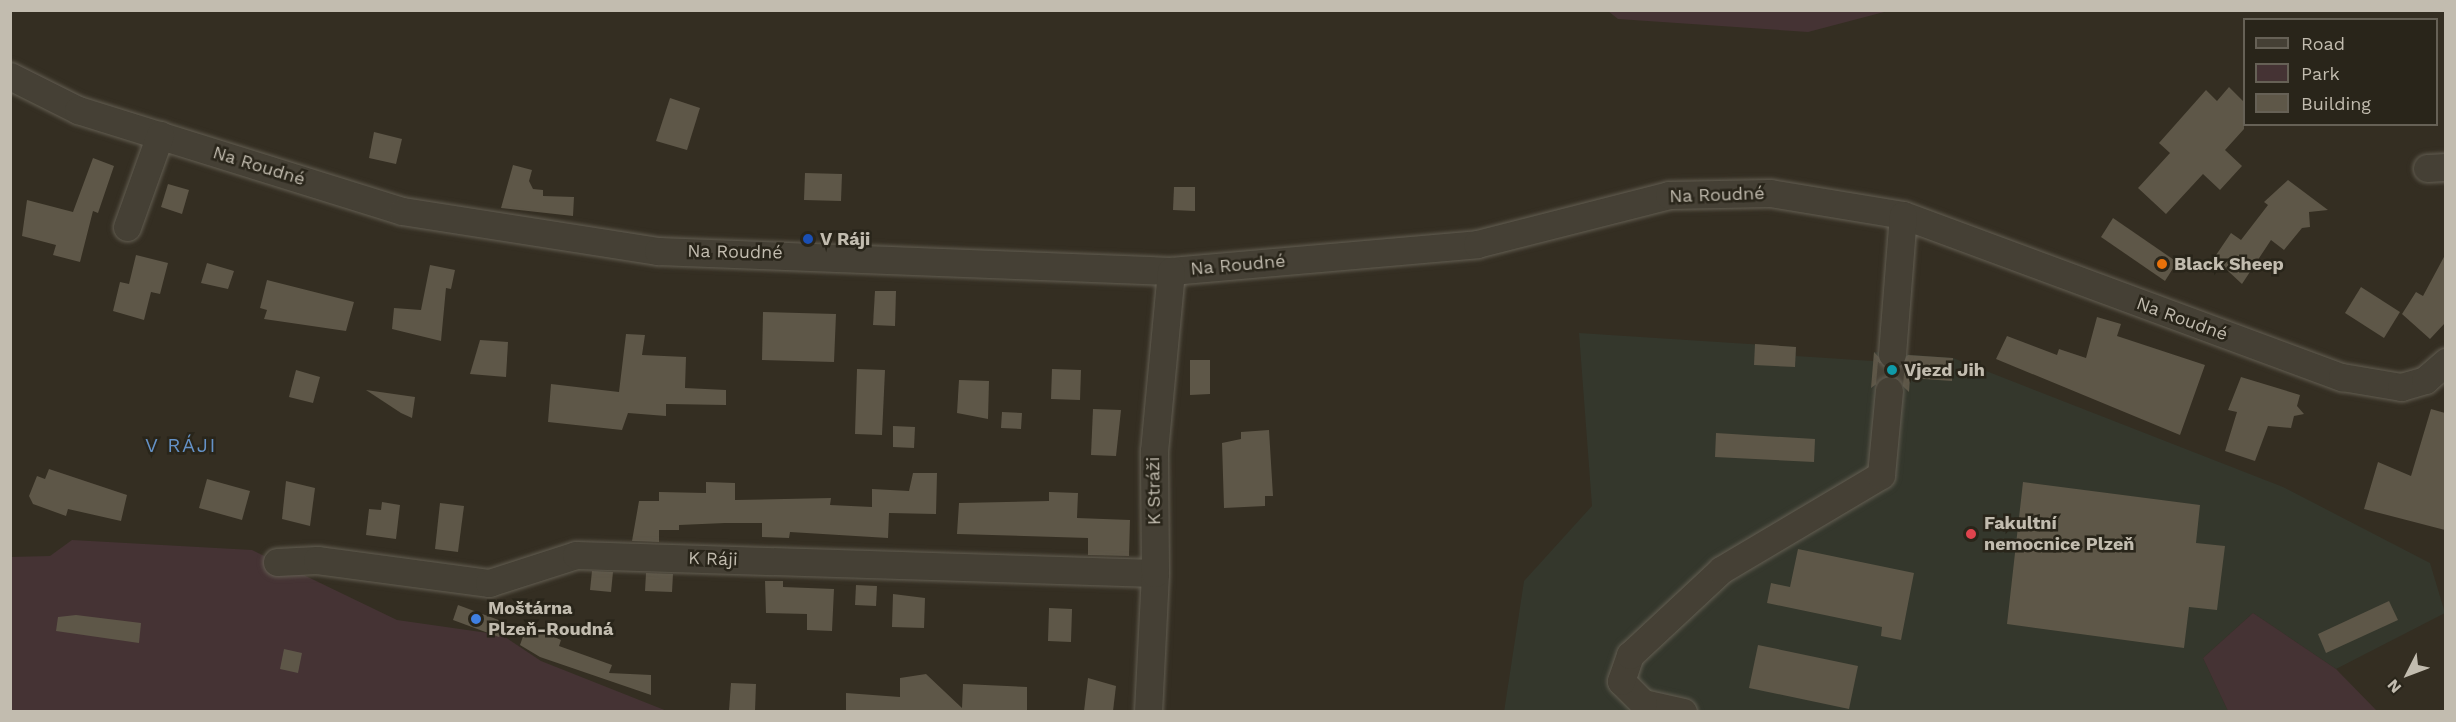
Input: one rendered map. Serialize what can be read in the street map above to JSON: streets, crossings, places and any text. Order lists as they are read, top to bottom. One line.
{"streets":{"street":["Na Roudné","K Stráži","K Ráji"]},"crossings":[["Na Roudné","K Stráži"],["K Stráži","K Ráji"]],"districts":["V RÁJI"],"places":["V Ráji","Black Sheep","Vjezd Jih","Fakultní nemocnice Plzeň","Moštárna Plzeň-Roudná"],"legend":["Road","Park","Building"],"north":"bottom left"}
